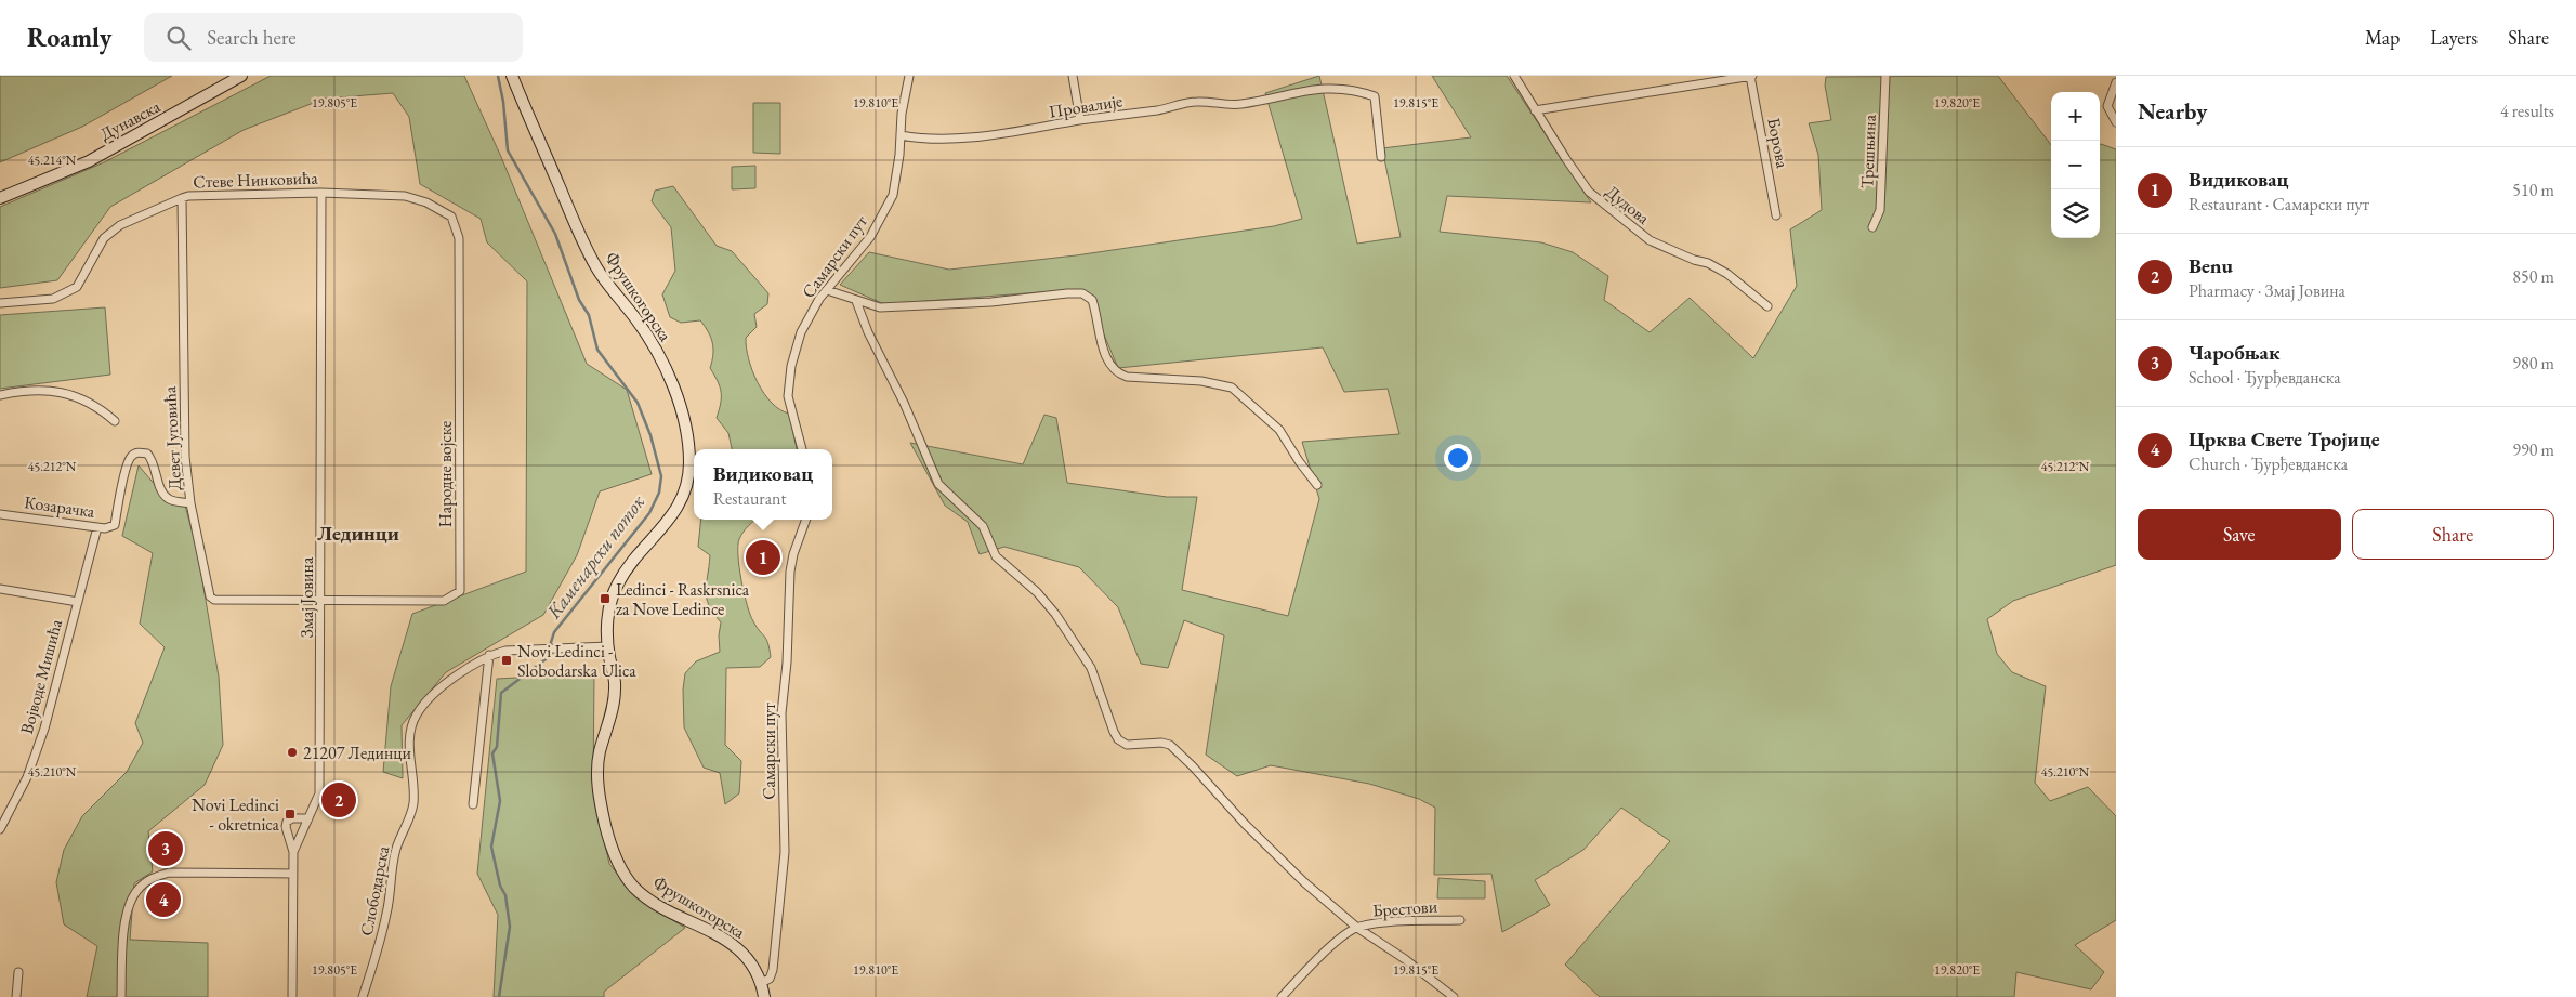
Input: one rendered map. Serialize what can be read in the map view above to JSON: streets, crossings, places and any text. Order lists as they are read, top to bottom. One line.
{"streets":{"street":["Провалије","Дунавска","Борова","Трешњина","Стеве Нинковића","Дудова","Самарски пут","Фрушкогорска","Девет Југовића","Народне војске","Козарачка","Змај Јовина","Војводе Мишића","Слободарска","Брестови"]},"crossings":[["Провалије","Самарски пут"],["Стеве Нинковића","Девет Југовића"],["Стеве Нинковића","Народне војске"],["Стеве Нинковића","Змај Јовина"],["Самарски пут","Фрушкогорска"],["Фрушкогорска","Слободарска"],["Девет Југовића","Народне војске"],["Девет Југовића","Козарачка"],["Девет Југовића","Змај Јовина"],["Народне војске","Змај Јовина"],["Козарачка","Војводе Мишића"]],"districts":["Лединци"],"water":["Каменарски поток"],"places":{"transit":["Ledinci - Raskrsnica za Nove Ledince","Novi Ledinci - Slobodarska Ulica","Novi Ledinci - okretnica"],"other":["21207 Лединци"]},"page":{"header":"Roamly","search":"Search here","nav":["Map","Layers","Share"],"heading":["Nearby","4 results"],"map_buttons":["+","−"],"list":[{"mark":"1","name":"Видиковац","note":"Restaurant · Самарски пут","value":"510 m"},{"mark":"2","name":"Benu","note":"Pharmacy · Змај Јовина","value":"850 m"},{"mark":"3","name":"Чаробњак","note":"School · Ђурђевданска","value":"980 m"},{"mark":"4","name":"Црква Свете Тројице","note":"Church · Ђурђевданска","value":"990 m"}],"popup":["Видиковац","Restaurant"],"buttons":["Save","Share"],"pins":["1","2","3","4"]},"coordinates":["19.805°E","19.810°E","19.815°E","19.820°E","45.214°N","45.212°N","45.210°N"]}
